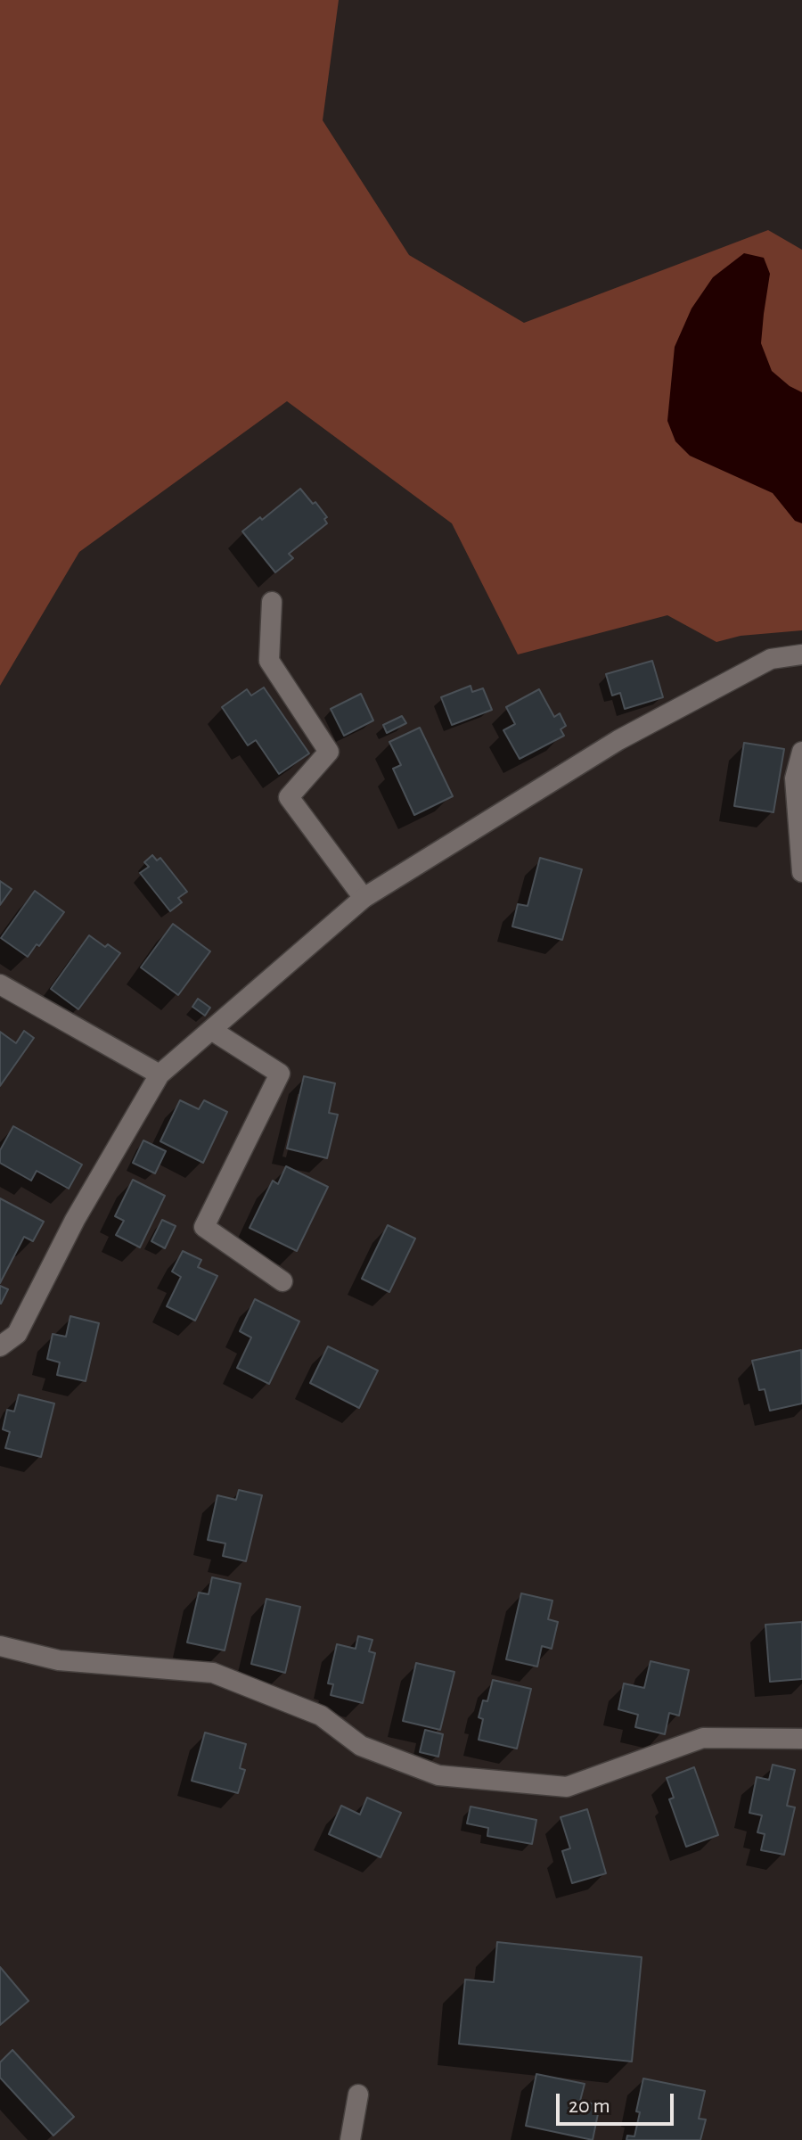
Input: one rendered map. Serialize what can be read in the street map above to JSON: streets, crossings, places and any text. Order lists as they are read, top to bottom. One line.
{"scale_bar":"20 m"}
